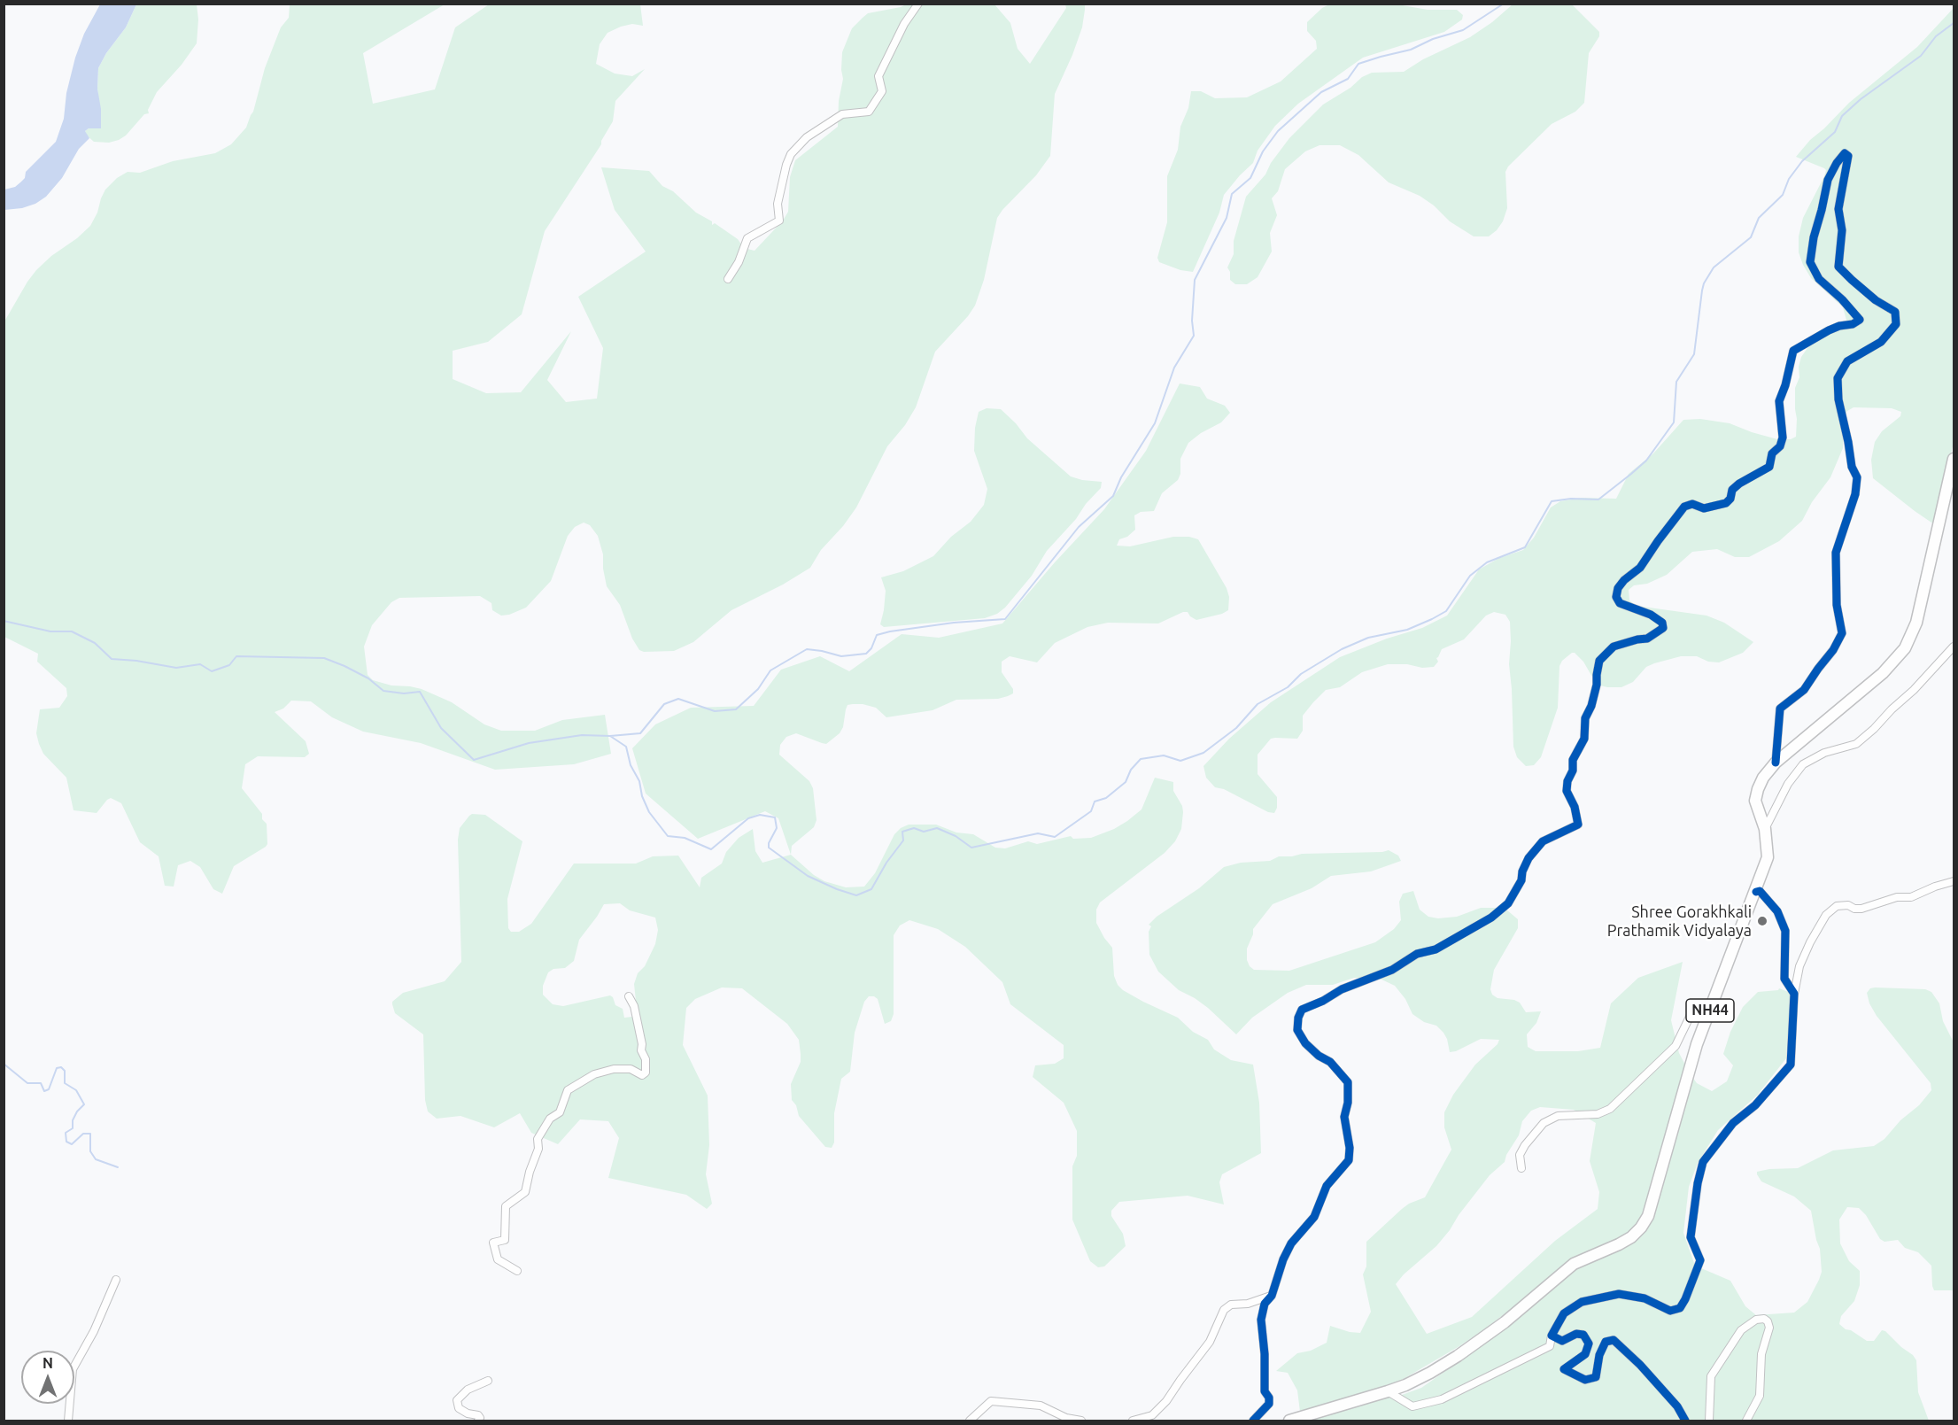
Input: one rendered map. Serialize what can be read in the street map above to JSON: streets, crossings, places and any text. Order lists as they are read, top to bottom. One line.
{"streets":{"main road":["NH44"]},"places":["Shree Gorakhkali Prathamik Vidyalaya"],"north":"top"}
